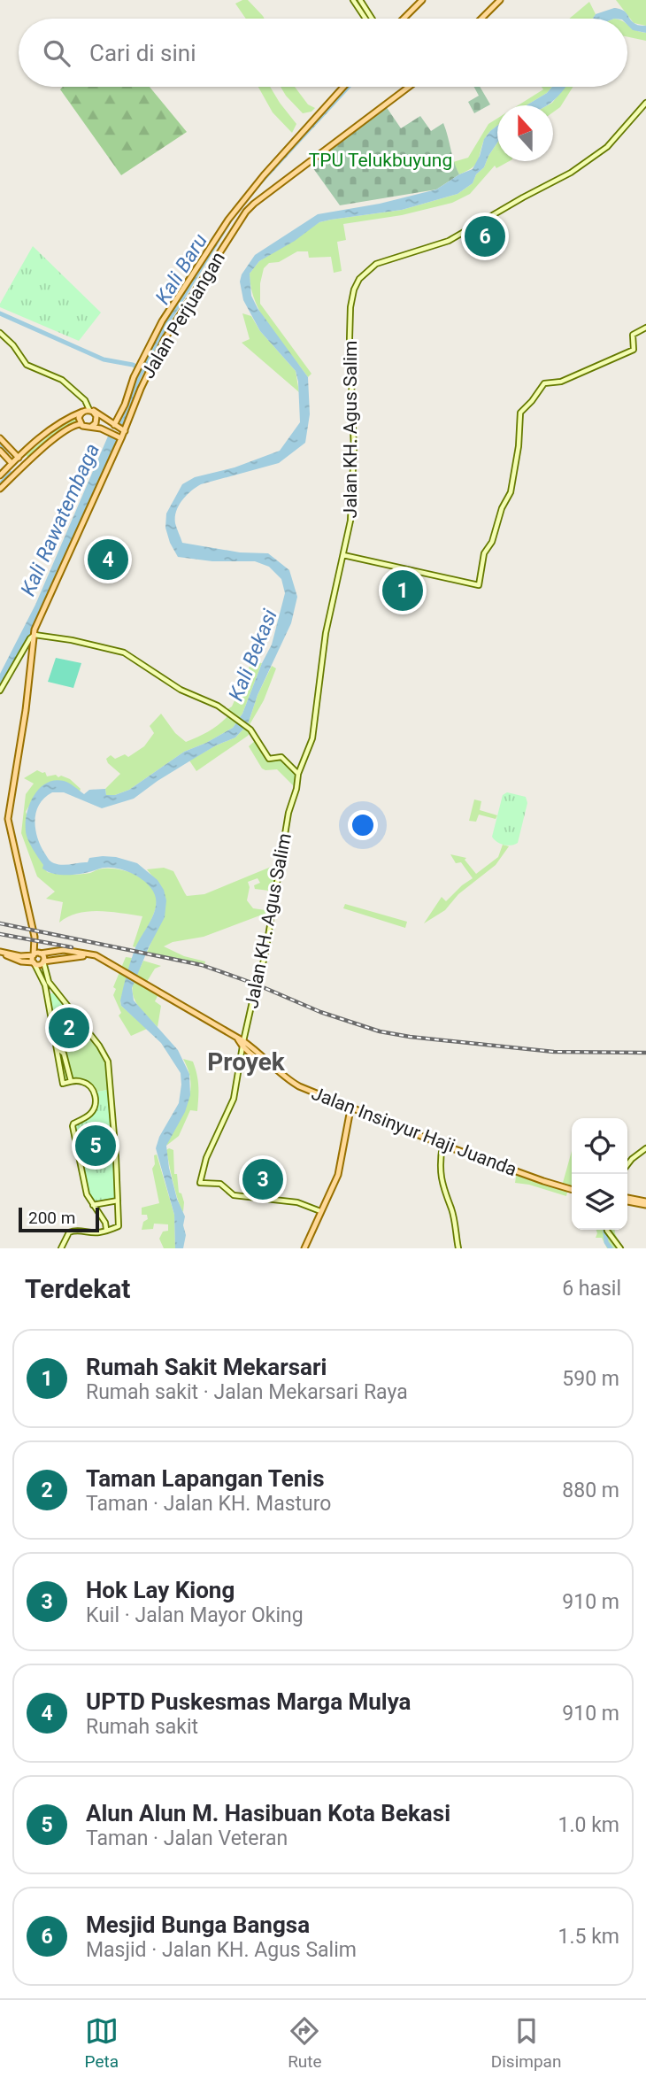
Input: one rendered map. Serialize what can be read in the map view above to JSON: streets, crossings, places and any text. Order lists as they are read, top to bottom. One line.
{"streets":{"main road":["Jalan Perjuangan","Jalan Insinyur Haji Juanda"],"street":["Jalan KH. Agus Salim"]},"crossings":[["Jalan Perjuangan","Jalan Insinyur Haji Juanda"],["Jalan KH. Agus Salim","Jalan Insinyur Haji Juanda"]],"districts":["Proyek"],"water":["Kali Baru","Kali Rawatembaga","Kali Bekasi"],"parks":["TPU Telukbuyung"],"scale_bar":"200 m","north":"top","page":{"search":"Cari di sini","pins":["6","4","1","2","5","3"],"scale":"200 m","heading":["Terdekat","6 hasil"],"list":[{"mark":"1","name":"Rumah Sakit Mekarsari","note":"Rumah sakit · Jalan Mekarsari Raya","value":"590 m"},{"mark":"2","name":"Taman Lapangan Tenis","note":"Taman · Jalan KH. Masturo","value":"880 m"},{"mark":"3","name":"Hok Lay Kiong","note":"Kuil · Jalan Mayor Oking","value":"910 m"},{"mark":"4","name":"UPTD Puskesmas Marga Mulya","note":"Rumah sakit","value":"910 m"},{"mark":"5","name":"Alun Alun M. Hasibuan Kota Bekasi","note":"Taman · Jalan Veteran","value":"1.0 km"},{"mark":"6","name":"Mesjid Bunga Bangsa","note":"Masjid · Jalan KH. Agus Salim","value":"1.5 km"}],"nav":["Peta","Rute","Disimpan"]}}
